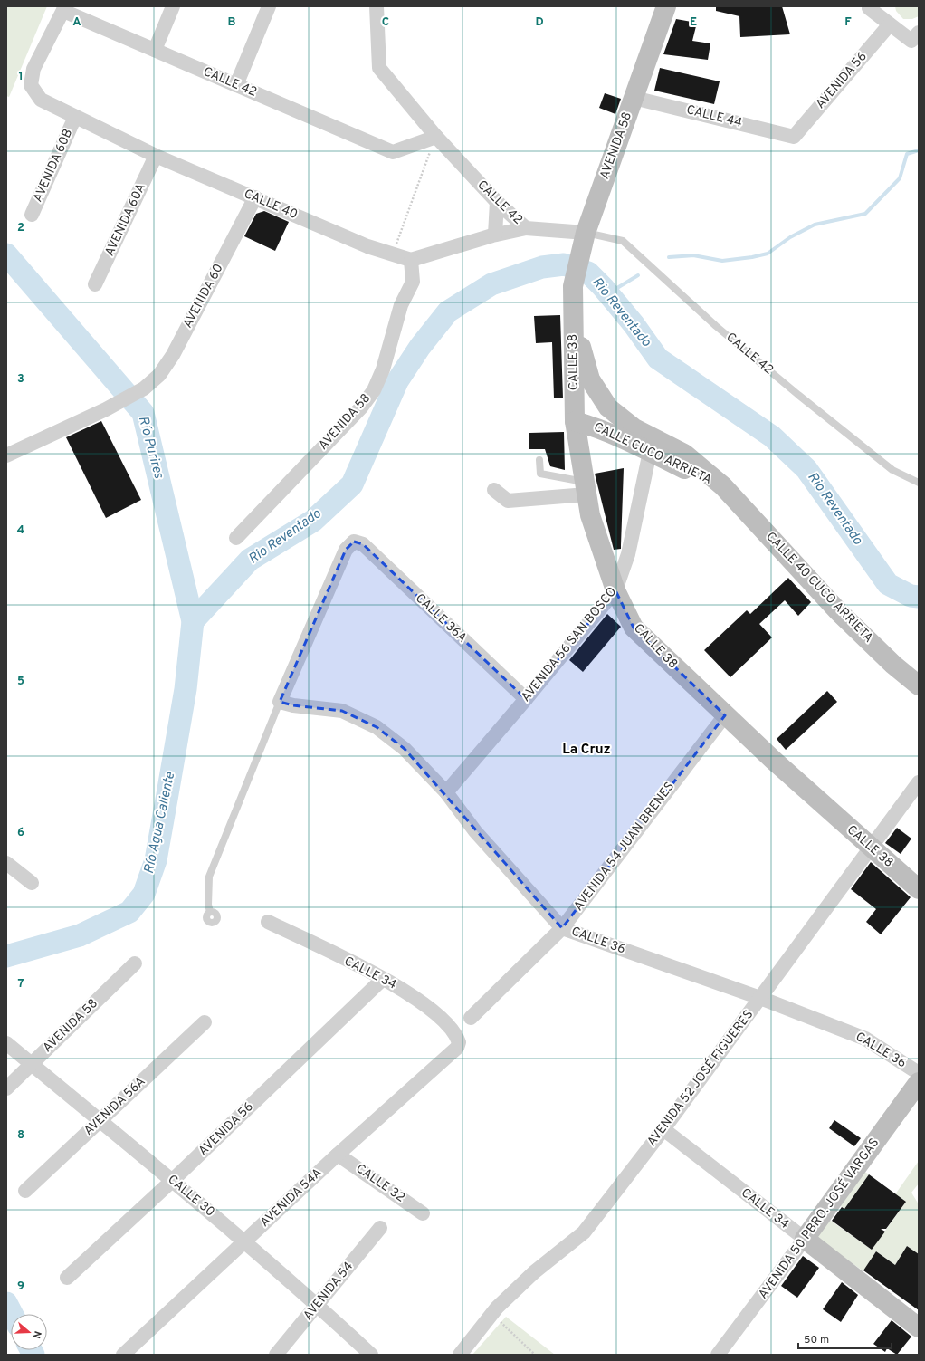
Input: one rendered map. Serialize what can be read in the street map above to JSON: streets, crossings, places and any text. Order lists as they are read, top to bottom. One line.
{"streets":{"main road":["AVENIDA 58","CALLE 38","CALLE CUCO ARRIETA","CALLE 40 CUCO ARRIETA","CALLE 34","AVENIDA 50 PBRO. JOSÉ VARGAS"],"street":["AVENIDA 56","CALLE 42","CALLE 44","AVENIDA 60B","CALLE 40","AVENIDA 60A","AVENIDA 60","CALLE 36A","AVENIDA 56 SAN BOSCO","AVENIDA 54 JUAN BRENES","CALLE 36","AVENIDA 52 JOSÉ FIGUERES","AVENIDA 56A","CALLE 32","CALLE 30","AVENIDA 54A","AVENIDA 54"]},"crossings":[["AVENIDA 56","CALLE 44"],["AVENIDA 56","CALLE 34"],["AVENIDA 56","CALLE 30"],["CALLE 42","AVENIDA 58"],["CALLE 42","CALLE 40"],["CALLE 44","AVENIDA 58"],["AVENIDA 58","CALLE 40"],["AVENIDA 58","CALLE 38"],["AVENIDA 58","CALLE CUCO ARRIETA"],["AVENIDA 58","CALLE 30"],["AVENIDA 60B","CALLE 40"],["CALLE 40","AVENIDA 60A"],["CALLE 40","AVENIDA 60"],["CALLE 38","CALLE CUCO ARRIETA"],["CALLE 38","AVENIDA 56 SAN BOSCO"],["CALLE 38","AVENIDA 54 JUAN BRENES"],["CALLE 38","AVENIDA 52 JOSÉ FIGUERES"],["CALLE CUCO ARRIETA","CALLE 40 CUCO ARRIETA"],["CALLE CUCO ARRIETA","AVENIDA 56 SAN BOSCO"],["CALLE 36A","AVENIDA 56 SAN BOSCO"],["CALLE 36A","CALLE 36"],["AVENIDA 56 SAN BOSCO","CALLE 36"],["AVENIDA 54 JUAN BRENES","CALLE 36"],["CALLE 36","AVENIDA 52 JOSÉ FIGUERES"],["CALLE 34","AVENIDA 52 JOSÉ FIGUERES"],["CALLE 34","AVENIDA 54A"],["CALLE 34","AVENIDA 50 PBRO. JOSÉ VARGAS"],["AVENIDA 56A","CALLE 30"],["CALLE 32","AVENIDA 54A"],["CALLE 30","AVENIDA 54A"],["CALLE 30","AVENIDA 54"]],"districts":["La Cruz"],"water":["Rio Reventado","Río Purires","Río Agua Caliente"],"scale_bar":"50 m","north":"right","grid":{"columns":["A","B","C","D","E","F"],"rows":["1","2","3","4","5","6","7","8","9"]}}
